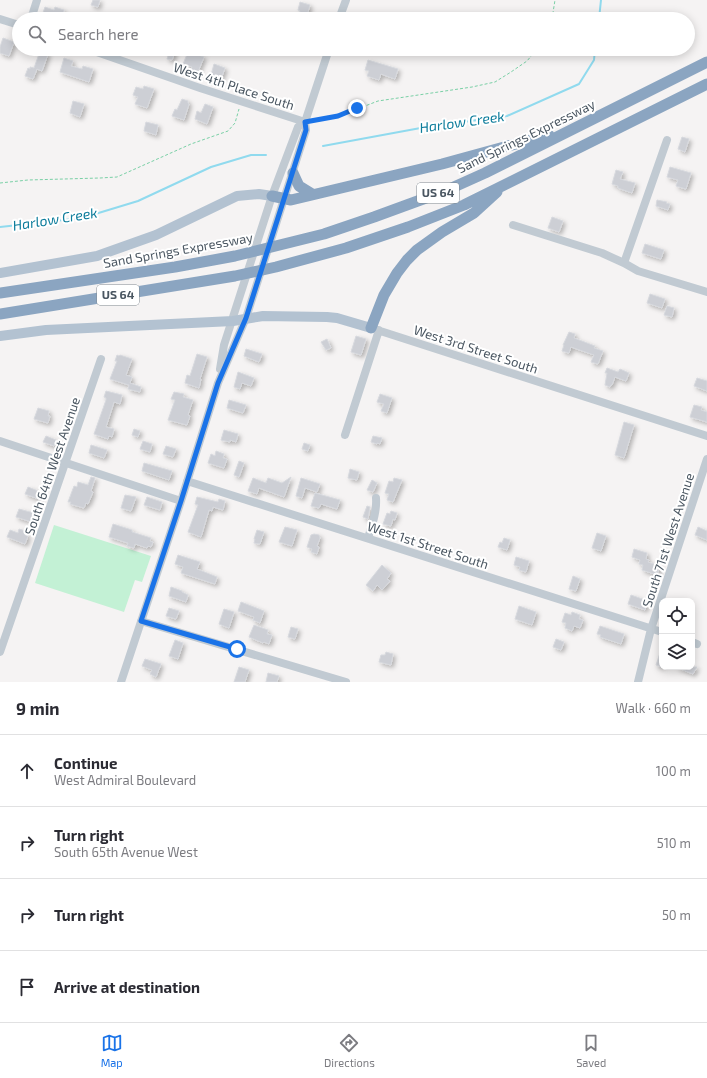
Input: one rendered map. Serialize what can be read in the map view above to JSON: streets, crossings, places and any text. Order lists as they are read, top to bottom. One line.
{"streets":{"highway":["Sand Springs Expressway","US 64"],"main road":["West 3rd Street South"],"street":["West 4th Place South","South 64th West Avenue","South 71st West Avenue","West 1st Street South"]},"crossings":[["South 71st West Avenue","West 1st Street South"]],"water":["Harlow Creek"],"page":{"search":"Search here","heading":["9 min","Walk · 660 m"],"list":[["Continue","West Admiral Boulevard","100 m"],["Turn right","South 65th Avenue West","510 m"],["Turn right","50 m"],"Arrive at destination"],"nav":["Map","Directions","Saved"]}}
